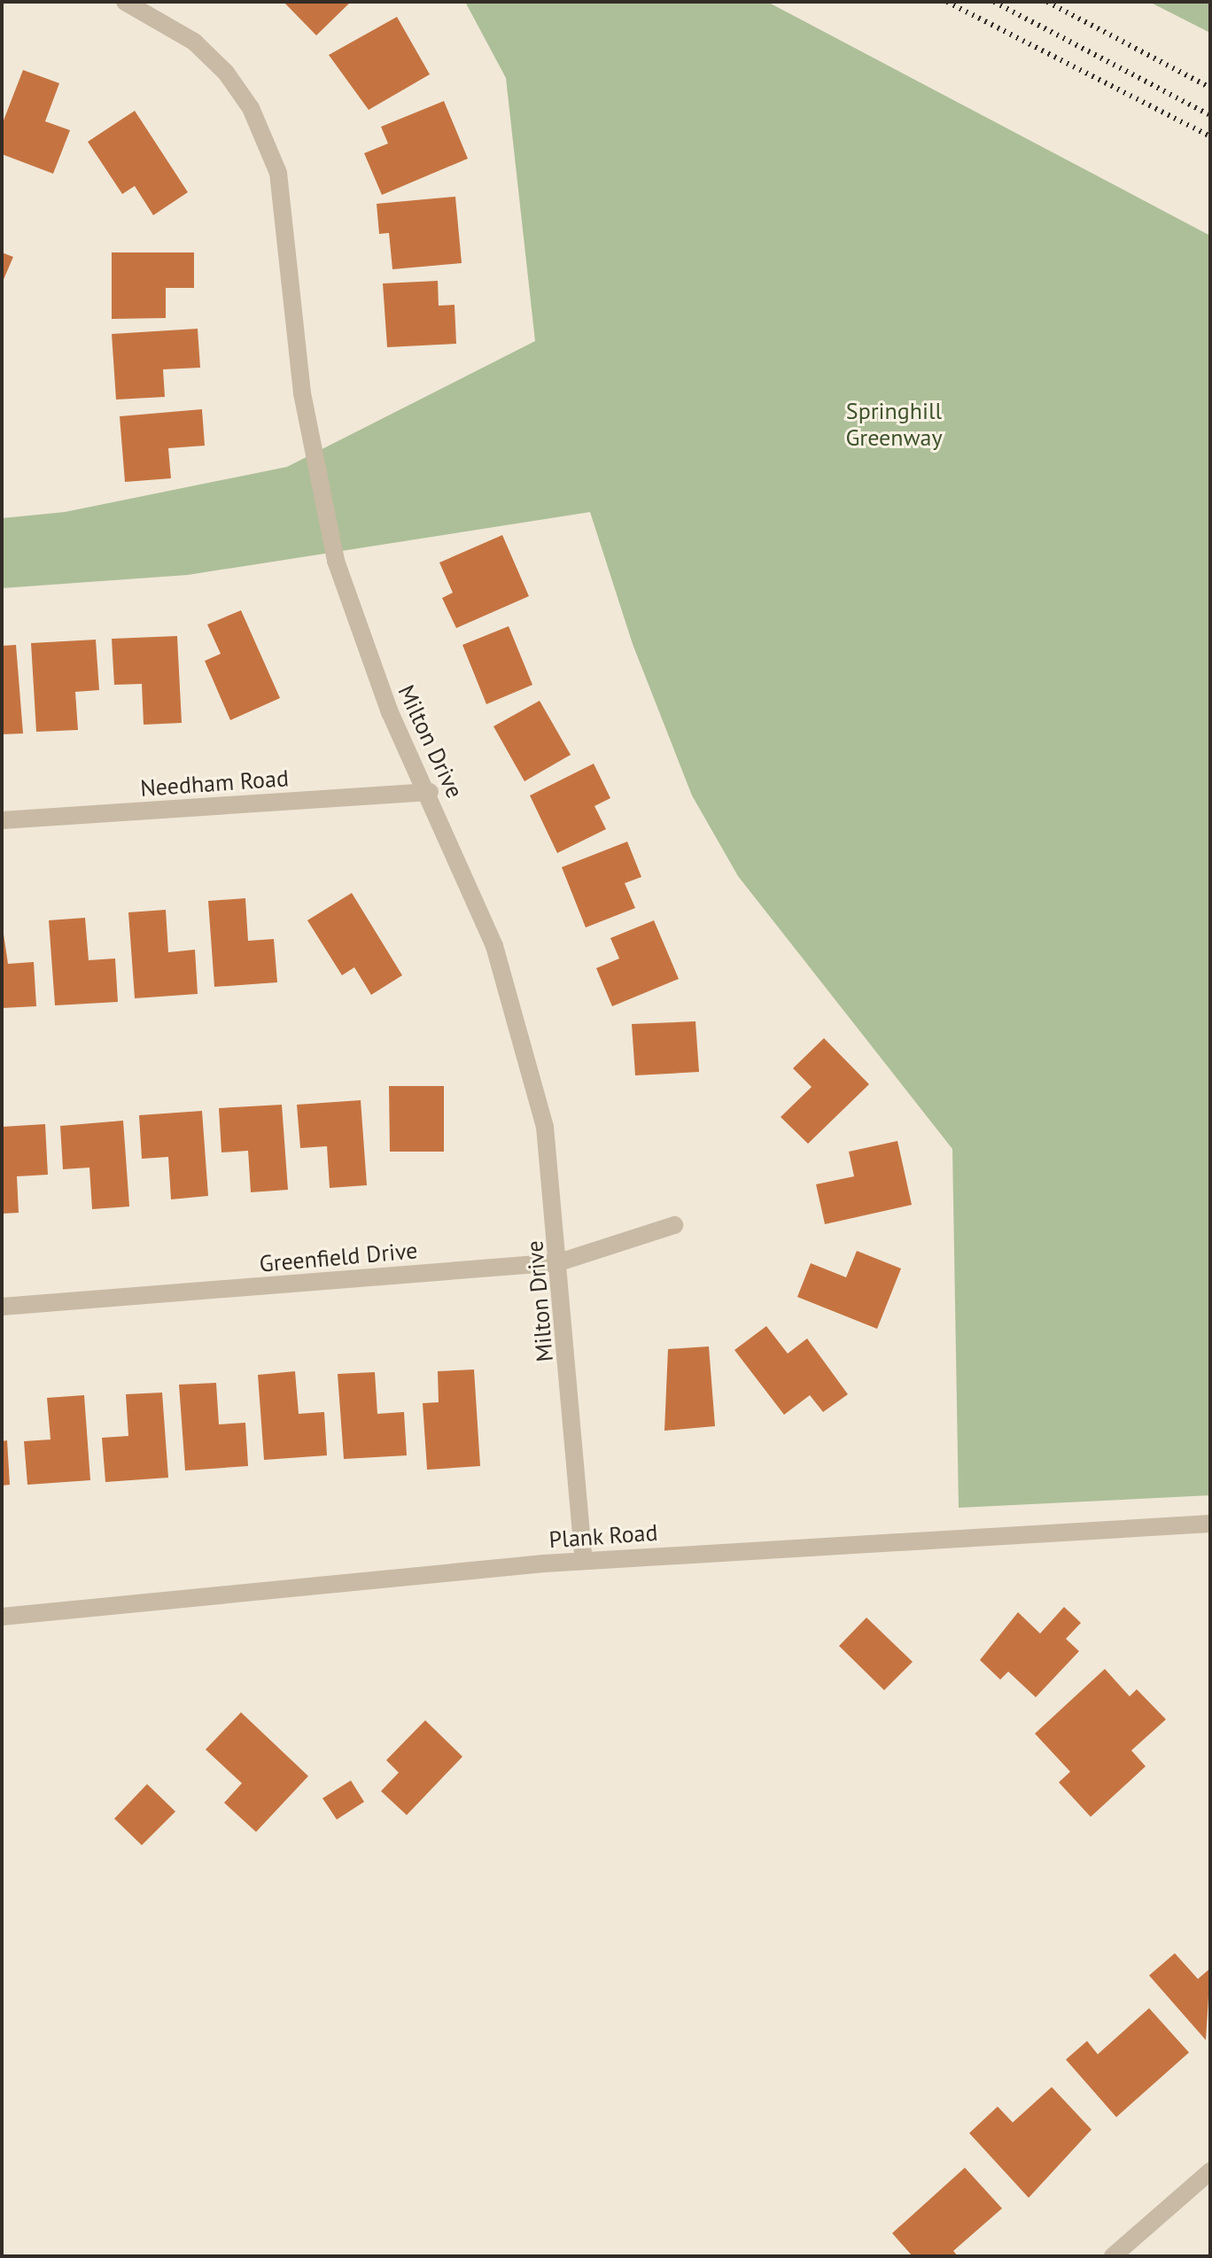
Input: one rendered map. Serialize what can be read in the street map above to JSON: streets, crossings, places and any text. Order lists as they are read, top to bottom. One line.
{"streets":{"street":["Milton Drive","Needham Road","Greenfield Drive","Plank Road"]},"crossings":[["Milton Drive","Needham Road"],["Milton Drive","Greenfield Drive"],["Milton Drive","Plank Road"]],"parks":["Springhill Greenway"]}
